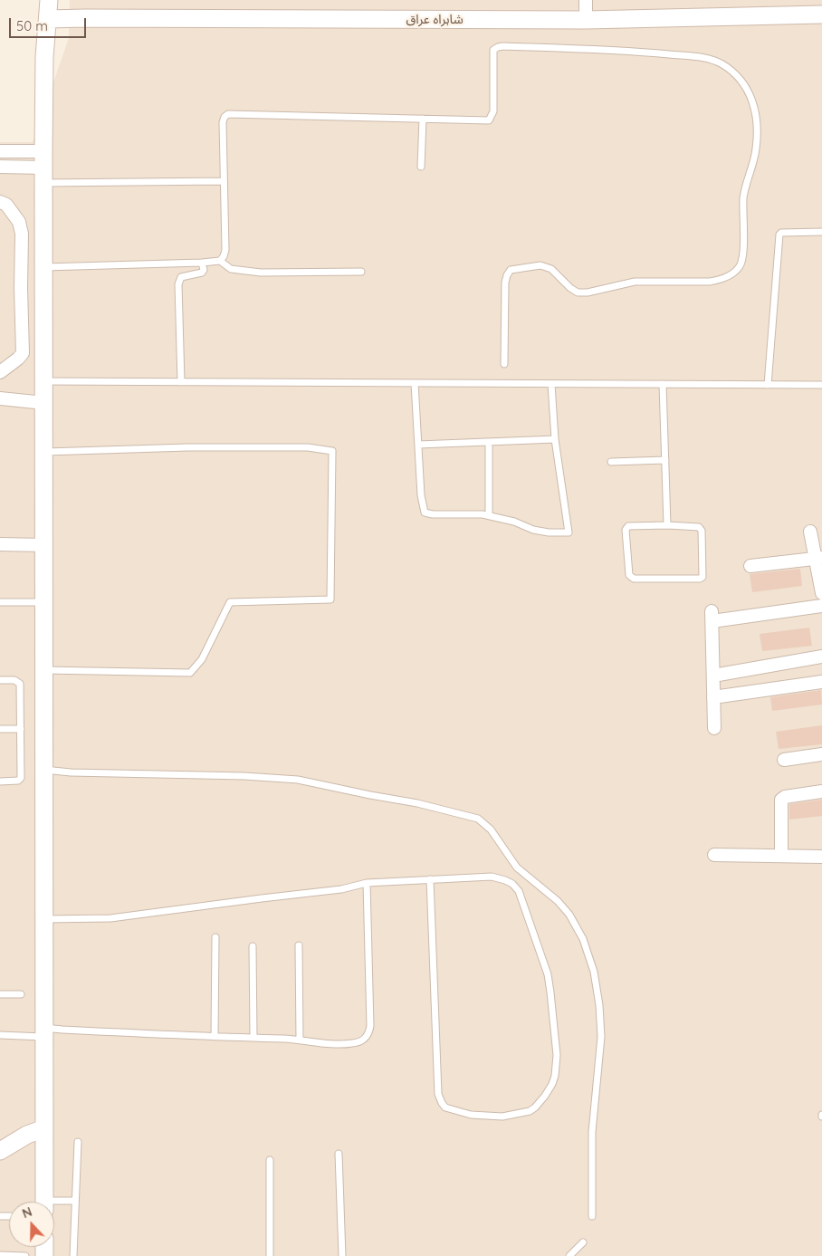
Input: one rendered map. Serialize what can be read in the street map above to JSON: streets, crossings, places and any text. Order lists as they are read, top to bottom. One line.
{"streets":{"main road":["شاہراہ عراق"]},"scale_bar":"50 m","north":"top"}
